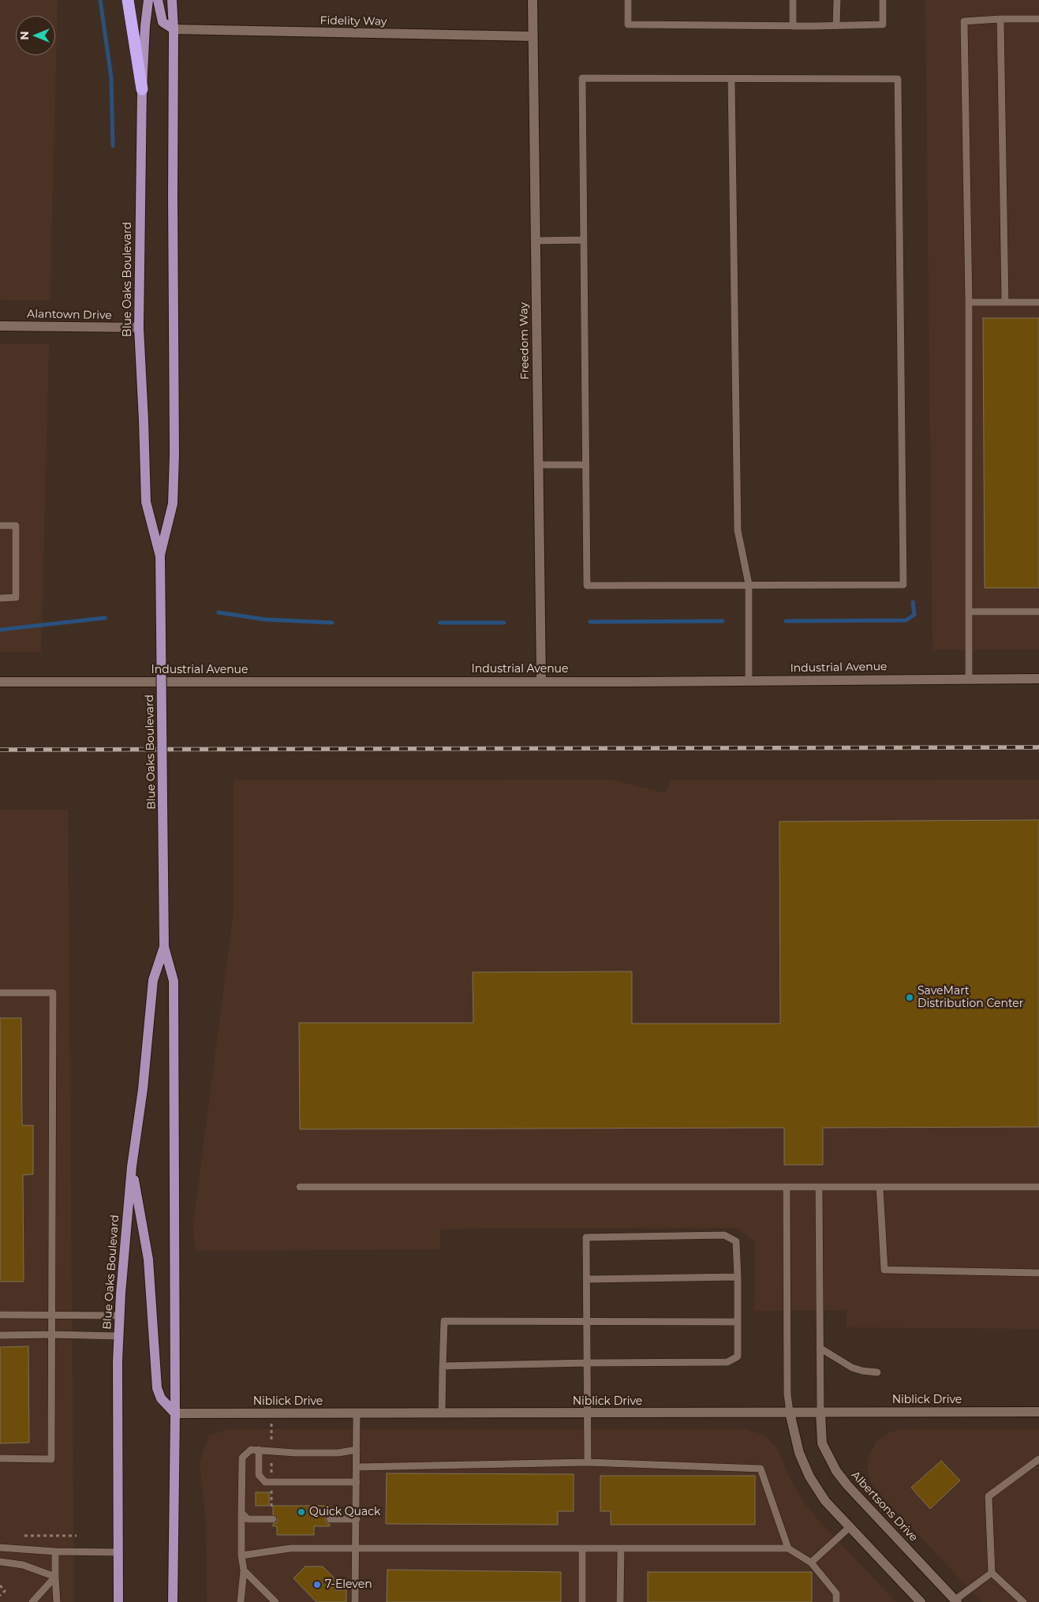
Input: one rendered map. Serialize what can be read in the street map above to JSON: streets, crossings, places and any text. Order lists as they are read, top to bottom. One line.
{"streets":{"main road":["Blue Oaks Boulevard"],"street":["Fidelity Way","Alantown Drive","Freedom Way","Industrial Avenue","Niblick Drive","Albertsons Drive"]},"crossings":[["Fidelity Way","Blue Oaks Boulevard"],["Fidelity Way","Freedom Way"],["Blue Oaks Boulevard","Alantown Drive"],["Blue Oaks Boulevard","Niblick Drive"],["Freedom Way","Industrial Avenue"],["Niblick Drive","Albertsons Drive"]],"places":["SaveMart Distribution Center","Quick Quack","7-Eleven"],"north":"left"}
